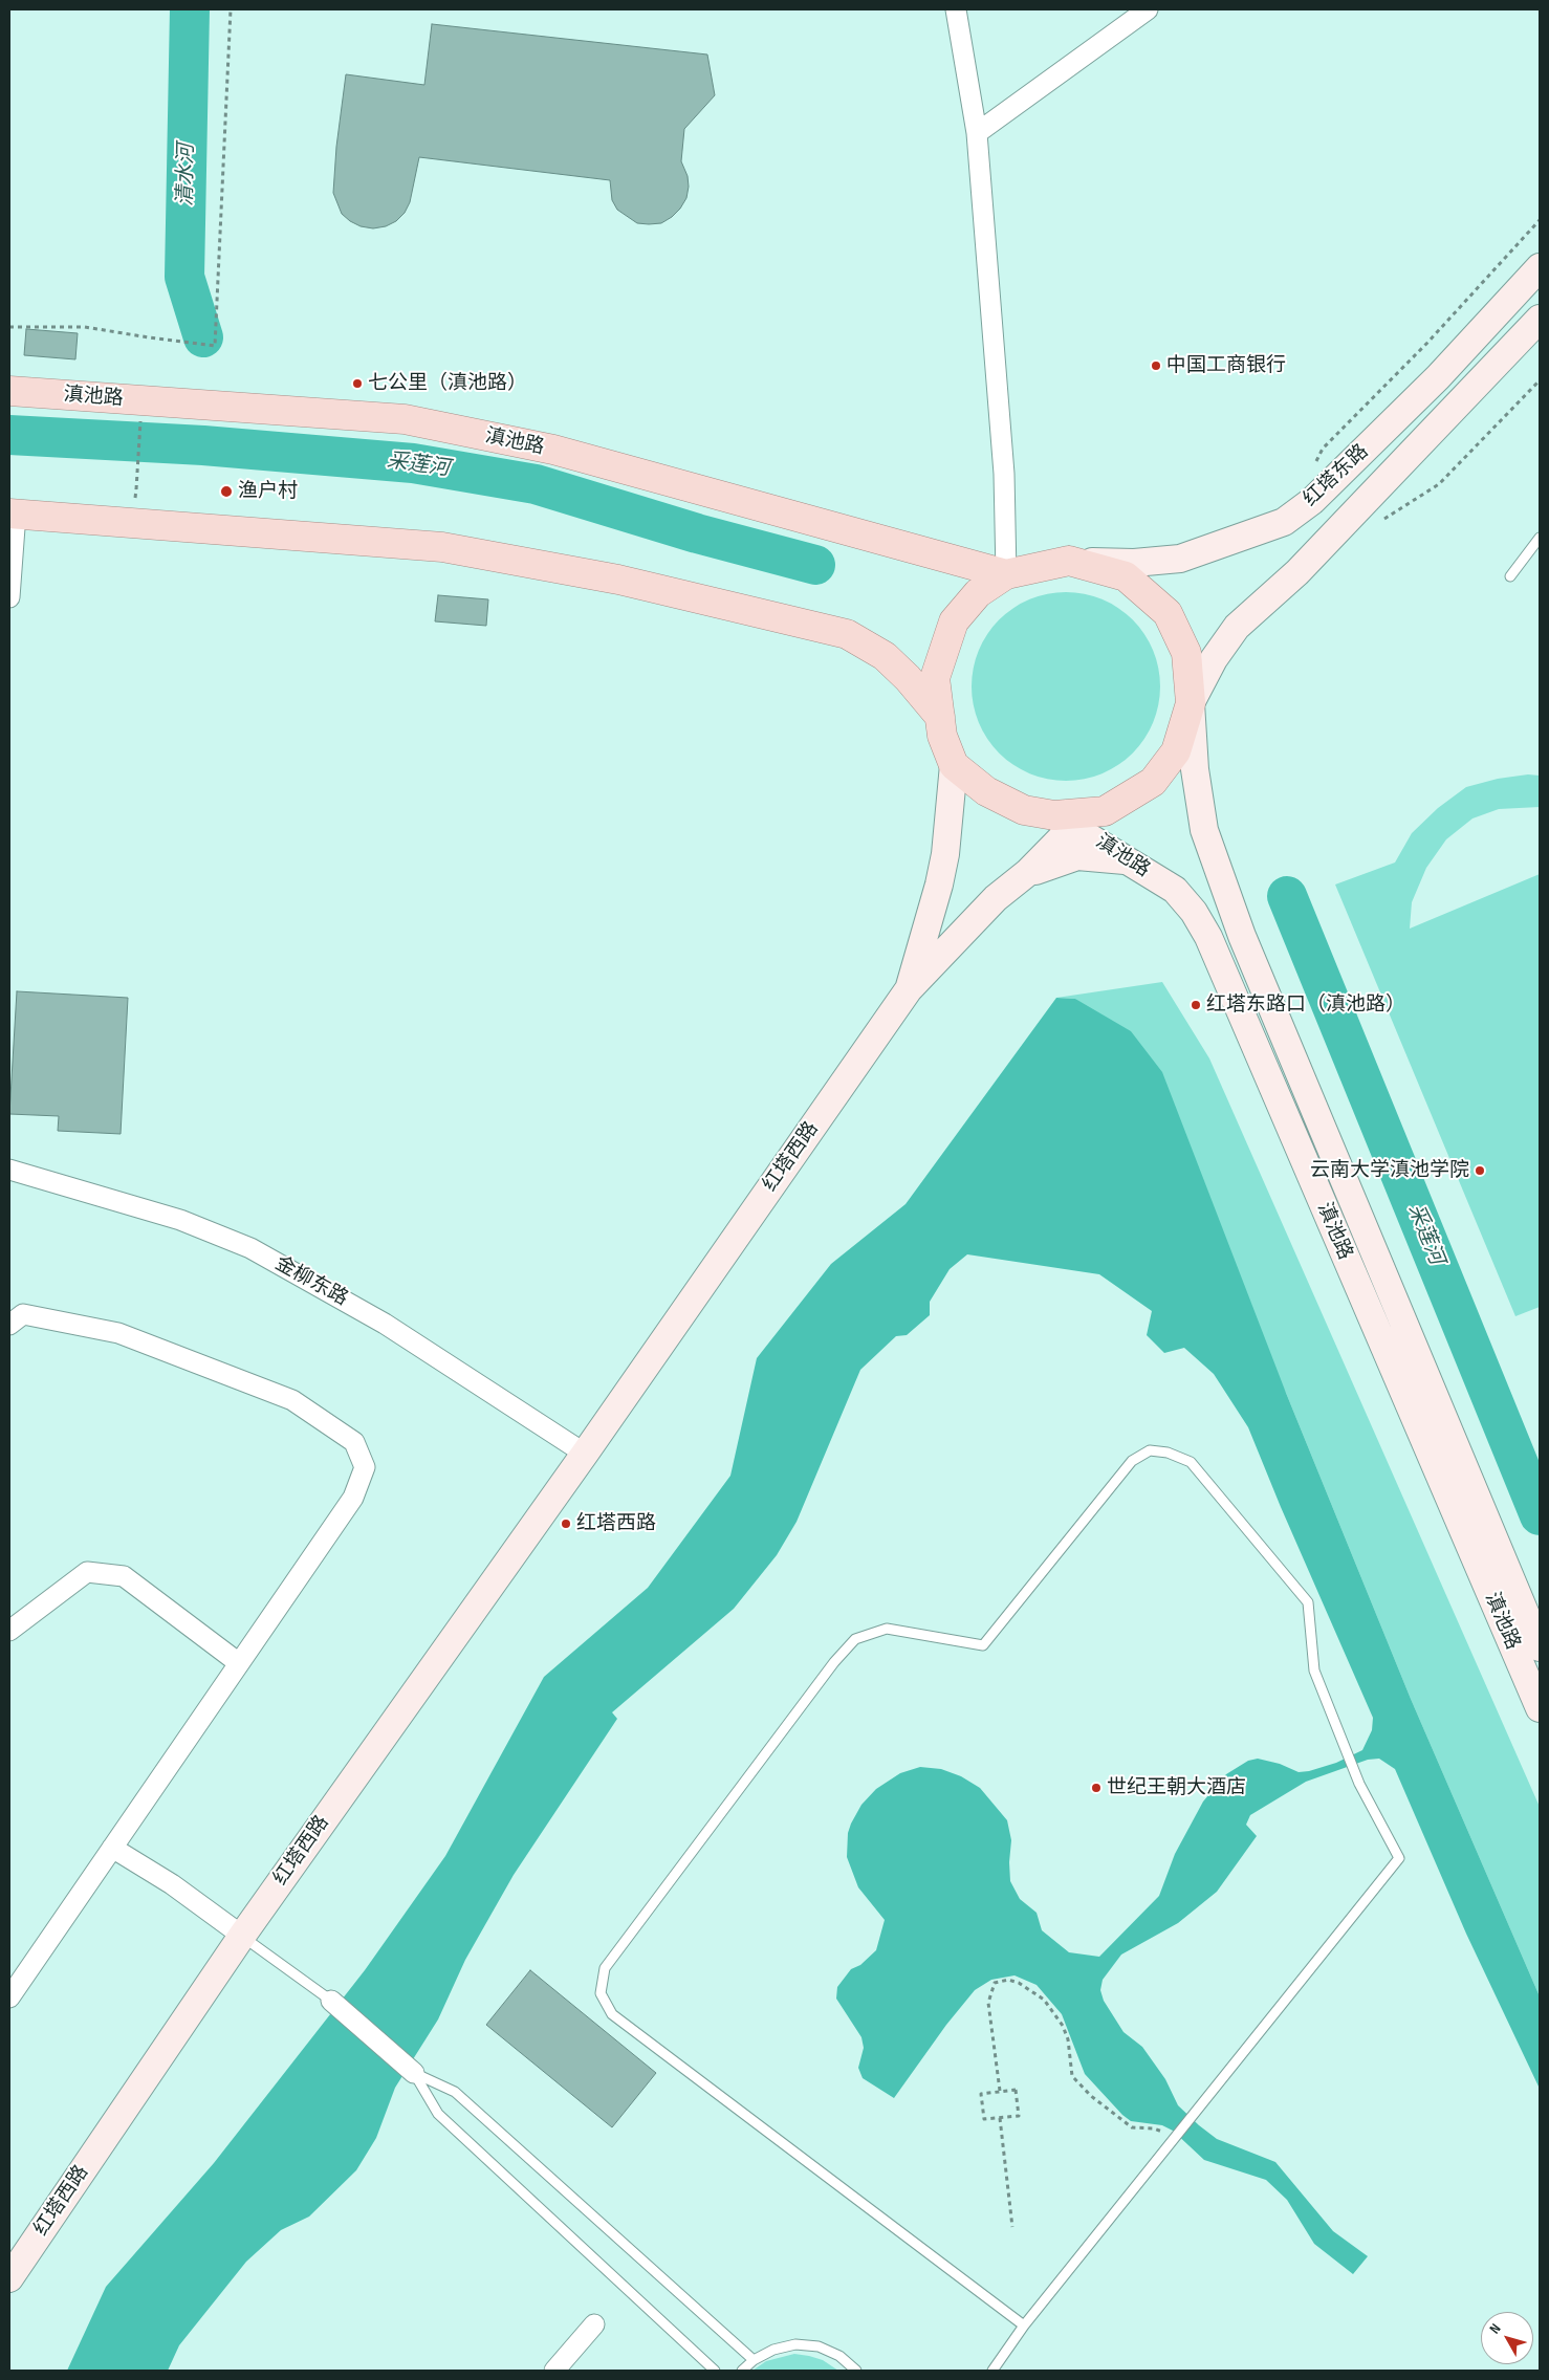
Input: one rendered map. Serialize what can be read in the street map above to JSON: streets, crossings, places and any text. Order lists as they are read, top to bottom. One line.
{"streets":{"main road":["滇池路","红塔东路","红塔西路"],"street":["金柳东路"]},"crossings":[["滇池路","红塔东路"],["红塔西路","金柳东路"]],"water":["清水河","采莲河"],"places":["中国工商银行","七公里（滇池路）","渔户村","红塔东路口（滇池路）","云南大学滇池学院","红塔西路","世纪王朝大酒店"],"north":"top left"}
